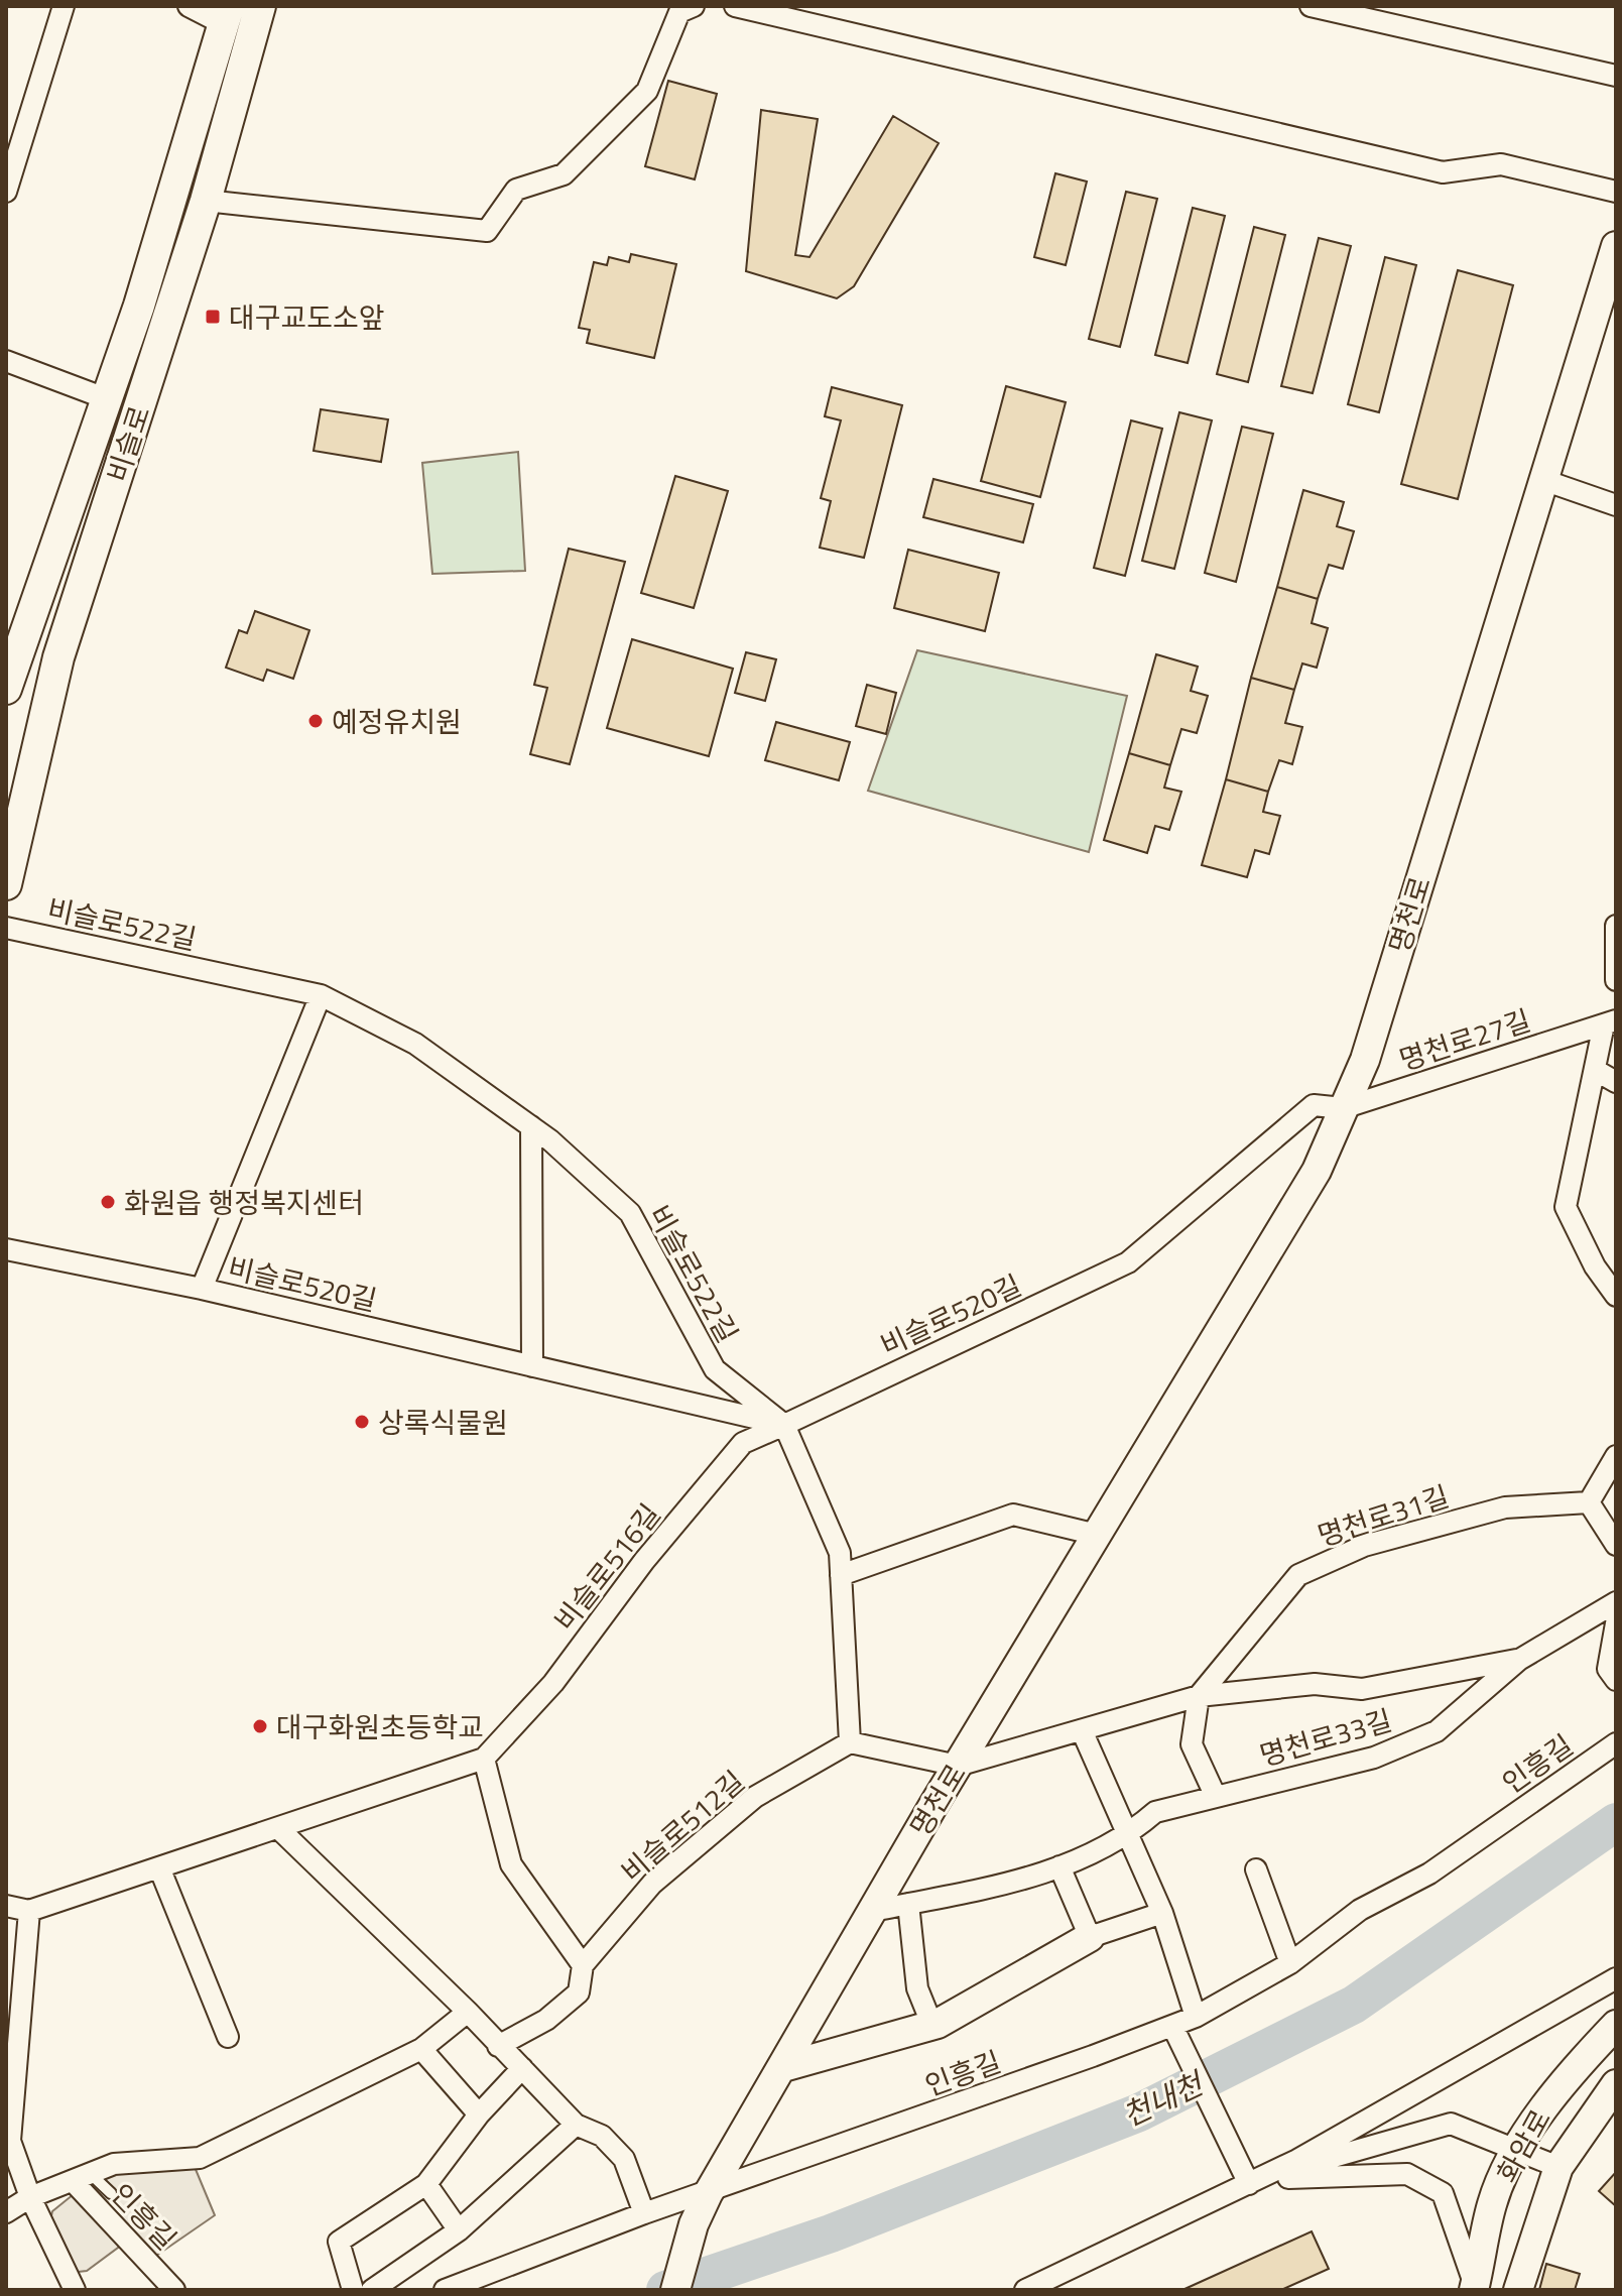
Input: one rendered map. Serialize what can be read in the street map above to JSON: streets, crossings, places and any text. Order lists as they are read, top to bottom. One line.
{"streets":{"main road":["비슬로"],"street":["명천로","비슬로522길","명천로27길","비슬로520길","명천로31길","비슬로516길","명천로33길","인흥길","비슬로512길","화암로"]},"crossings":[["명천로","명천로27길"],["명천로","비슬로520길"],["명천로","명천로33길"],["명천로","인흥길"],["비슬로522길","비슬로520길"],["비슬로522길","비슬로516길"],["비슬로522길","비슬로512길"],["명천로27길","비슬로520길"],["비슬로520길","비슬로516길"],["명천로31길","명천로33길"]],"water":["천내천"],"places":{"transit":["대구교도소앞"],"other":["예정유치원","화원읍 행정복지센터","상록식물원","대구화원초등학교"]}}
